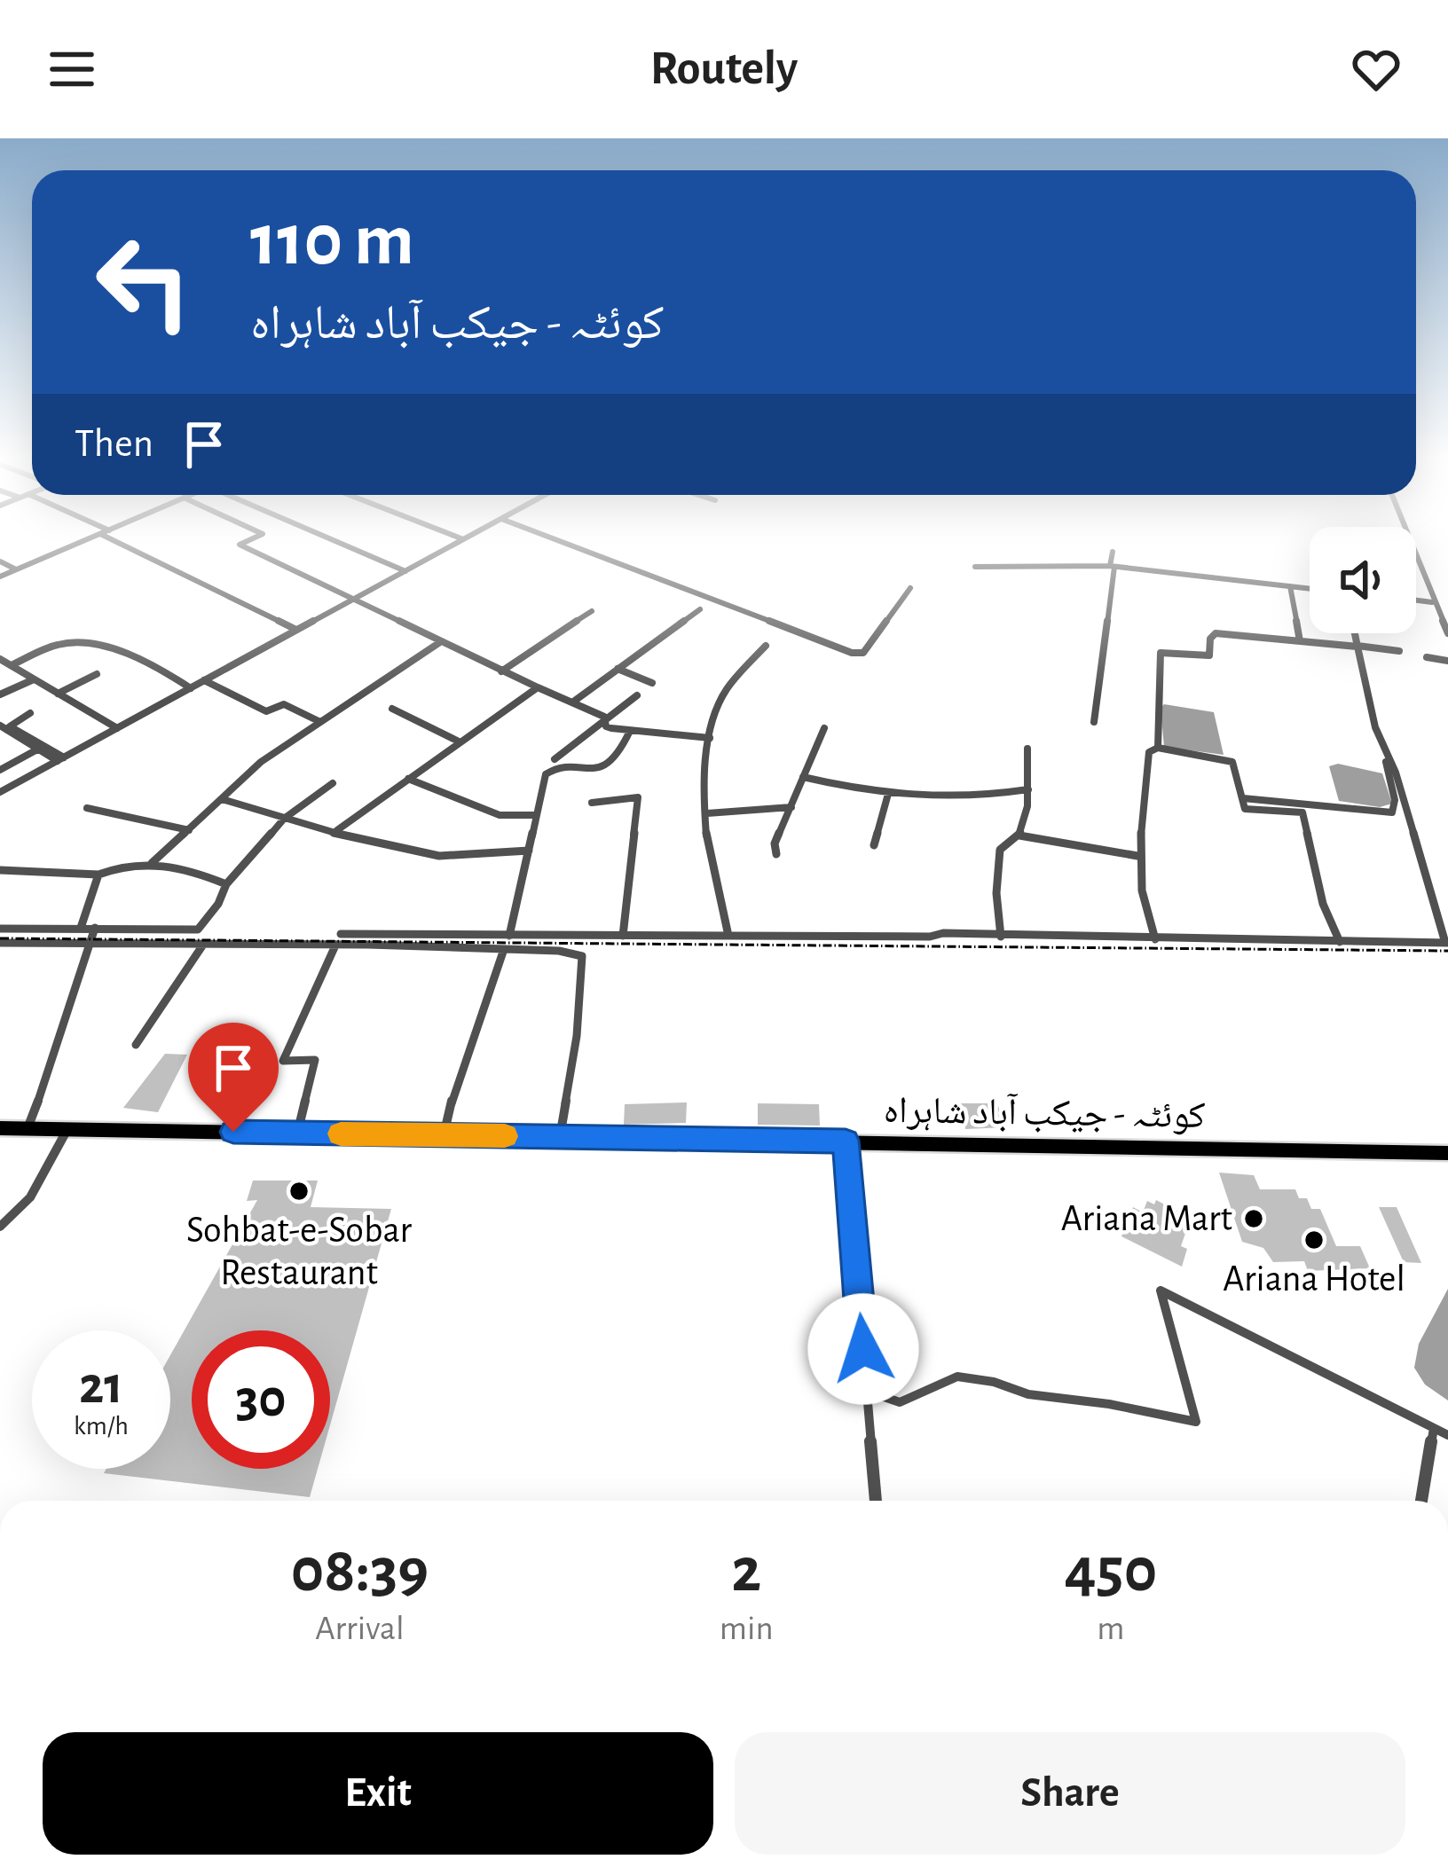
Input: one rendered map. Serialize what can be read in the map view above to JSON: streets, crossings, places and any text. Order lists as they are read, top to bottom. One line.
{"streets":{"highway":["کوئٹہ - جیکب آباد شاہراہ"]},"places":["Sohbat-e-Sobar Restaurant","Ariana Mart","Ariana Hotel"],"page":{"header":"Routely","turn":["110 m","کوئٹہ - جیکب آباد شاہراہ"],"then":"Then","speed":"21 km/h","limit":"30","eta":["08:39","Arrival","2","min","450","m"],"buttons":["Exit","Share"]}}
